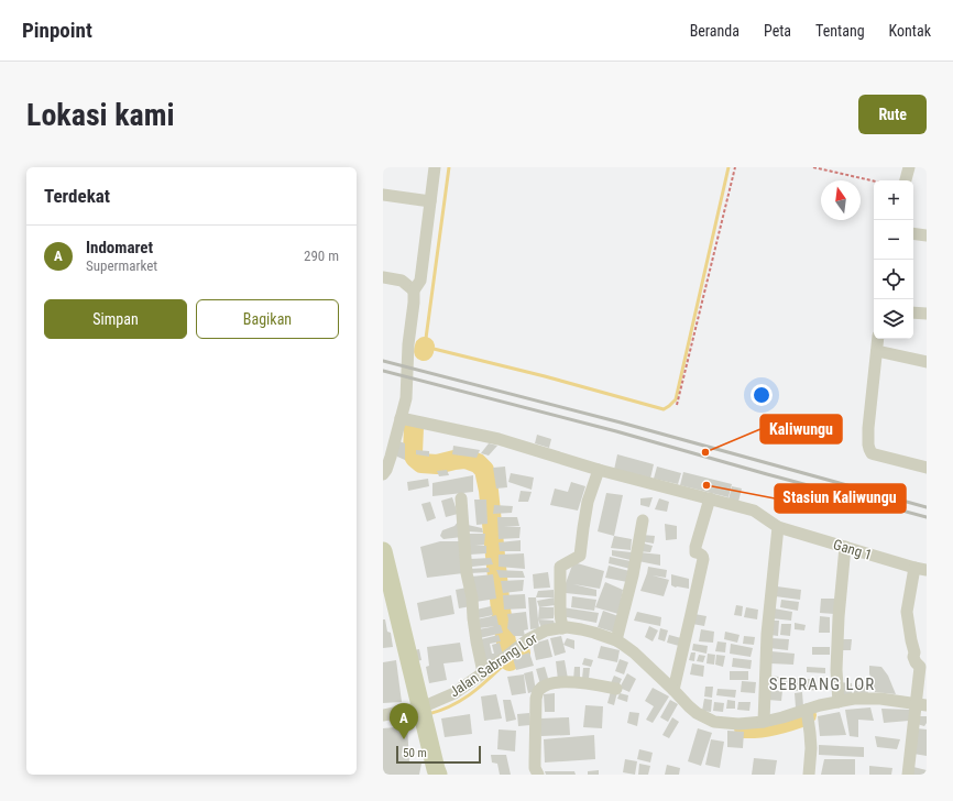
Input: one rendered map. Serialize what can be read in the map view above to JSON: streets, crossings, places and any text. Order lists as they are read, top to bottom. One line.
{"streets":{"street":["Gang 1","Jalan Sabrang Lor"]},"districts":["SEBRANG LOR"],"places":["Kaliwungu","Stasiun Kaliwungu"],"scale_bar":"50 m","north":"top","page":{"header":"Pinpoint","nav":["Beranda","Peta","Tentang","Kontak"],"buttons":["Rute",["Simpan","Bagikan"]],"title":"Lokasi kami","heading":"Terdekat","map_buttons":["+","−"],"list":[{"mark":"A","name":"Indomaret","note":"Supermarket","value":"290 m"}],"pins":"A","scale":"50 m"}}
